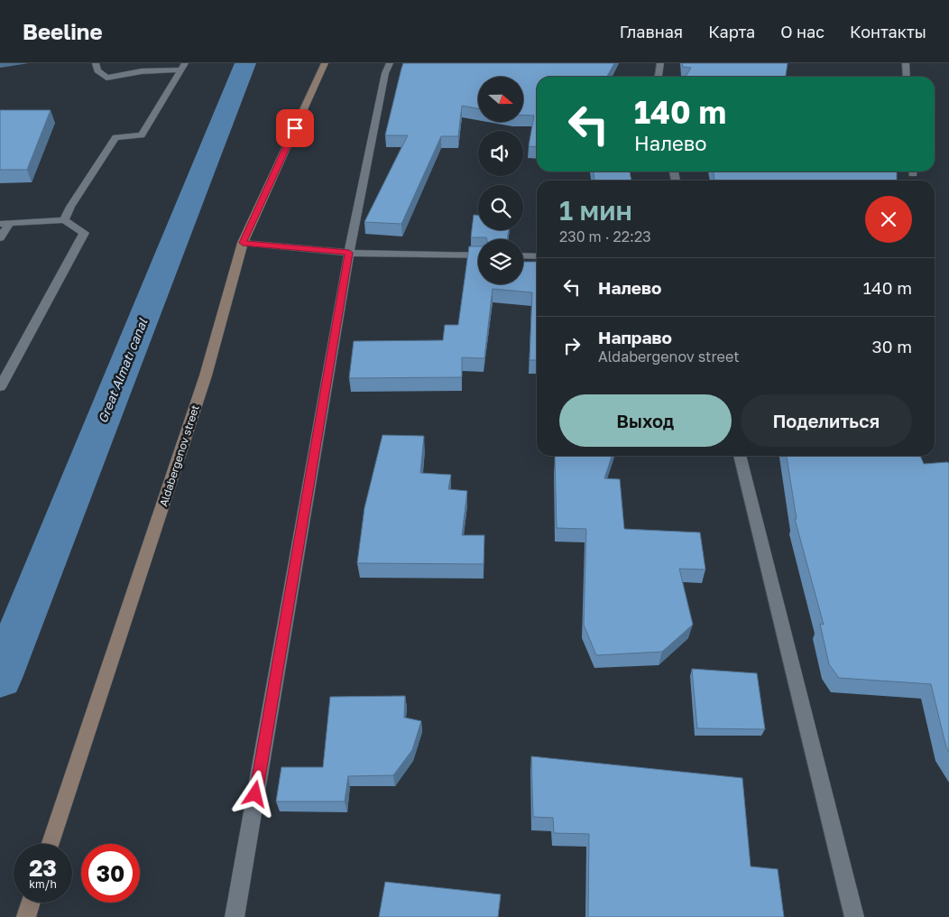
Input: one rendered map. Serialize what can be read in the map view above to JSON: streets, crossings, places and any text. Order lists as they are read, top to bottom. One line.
{"streets":{"main road":["Aldabergenov street"]},"water":["Great Almatı canal"],"north":"right","page":{"header":"Beeline","nav":["Главная","Карта","О нас","Контакты"],"turn":["140 m","Налево"],"heading":["1 мин","230 m · 22:23"],"list":[{"name":"Налево","value":"140 m"},{"name":"Направо","note":"Aldabergenov street","value":"30 m"}],"buttons":["Выход","Поделиться"],"speed":"23 km/h","limit":"30"}}
